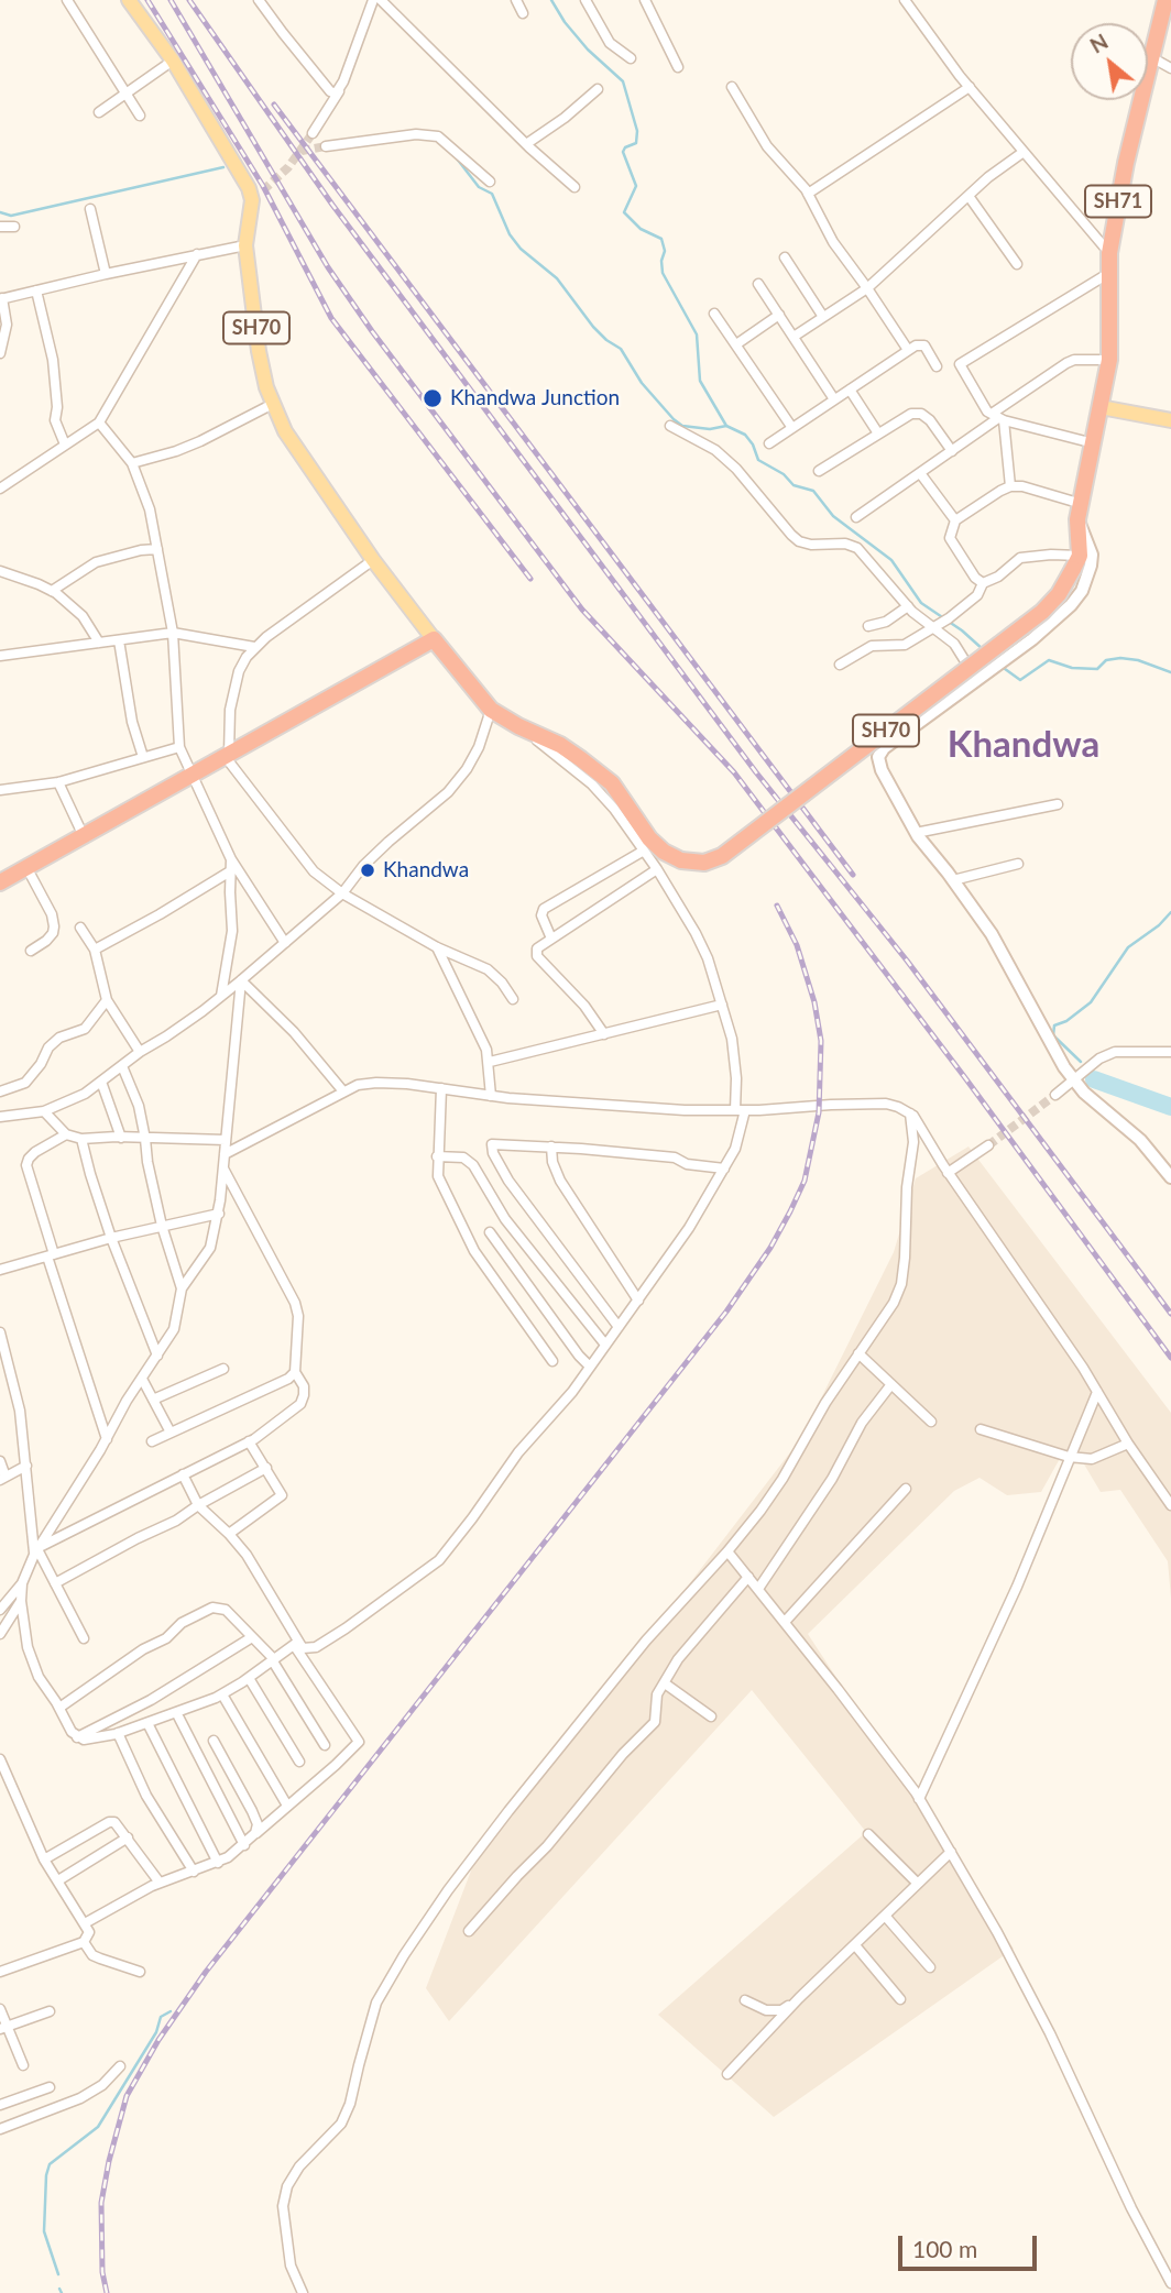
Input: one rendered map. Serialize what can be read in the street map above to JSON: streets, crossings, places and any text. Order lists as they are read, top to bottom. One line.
{"streets":{"highway":["SH71","SH70"]},"districts":["Khandwa"],"places":["Khandwa Junction","Khandwa"],"scale_bar":"100 m","north":"top left"}
